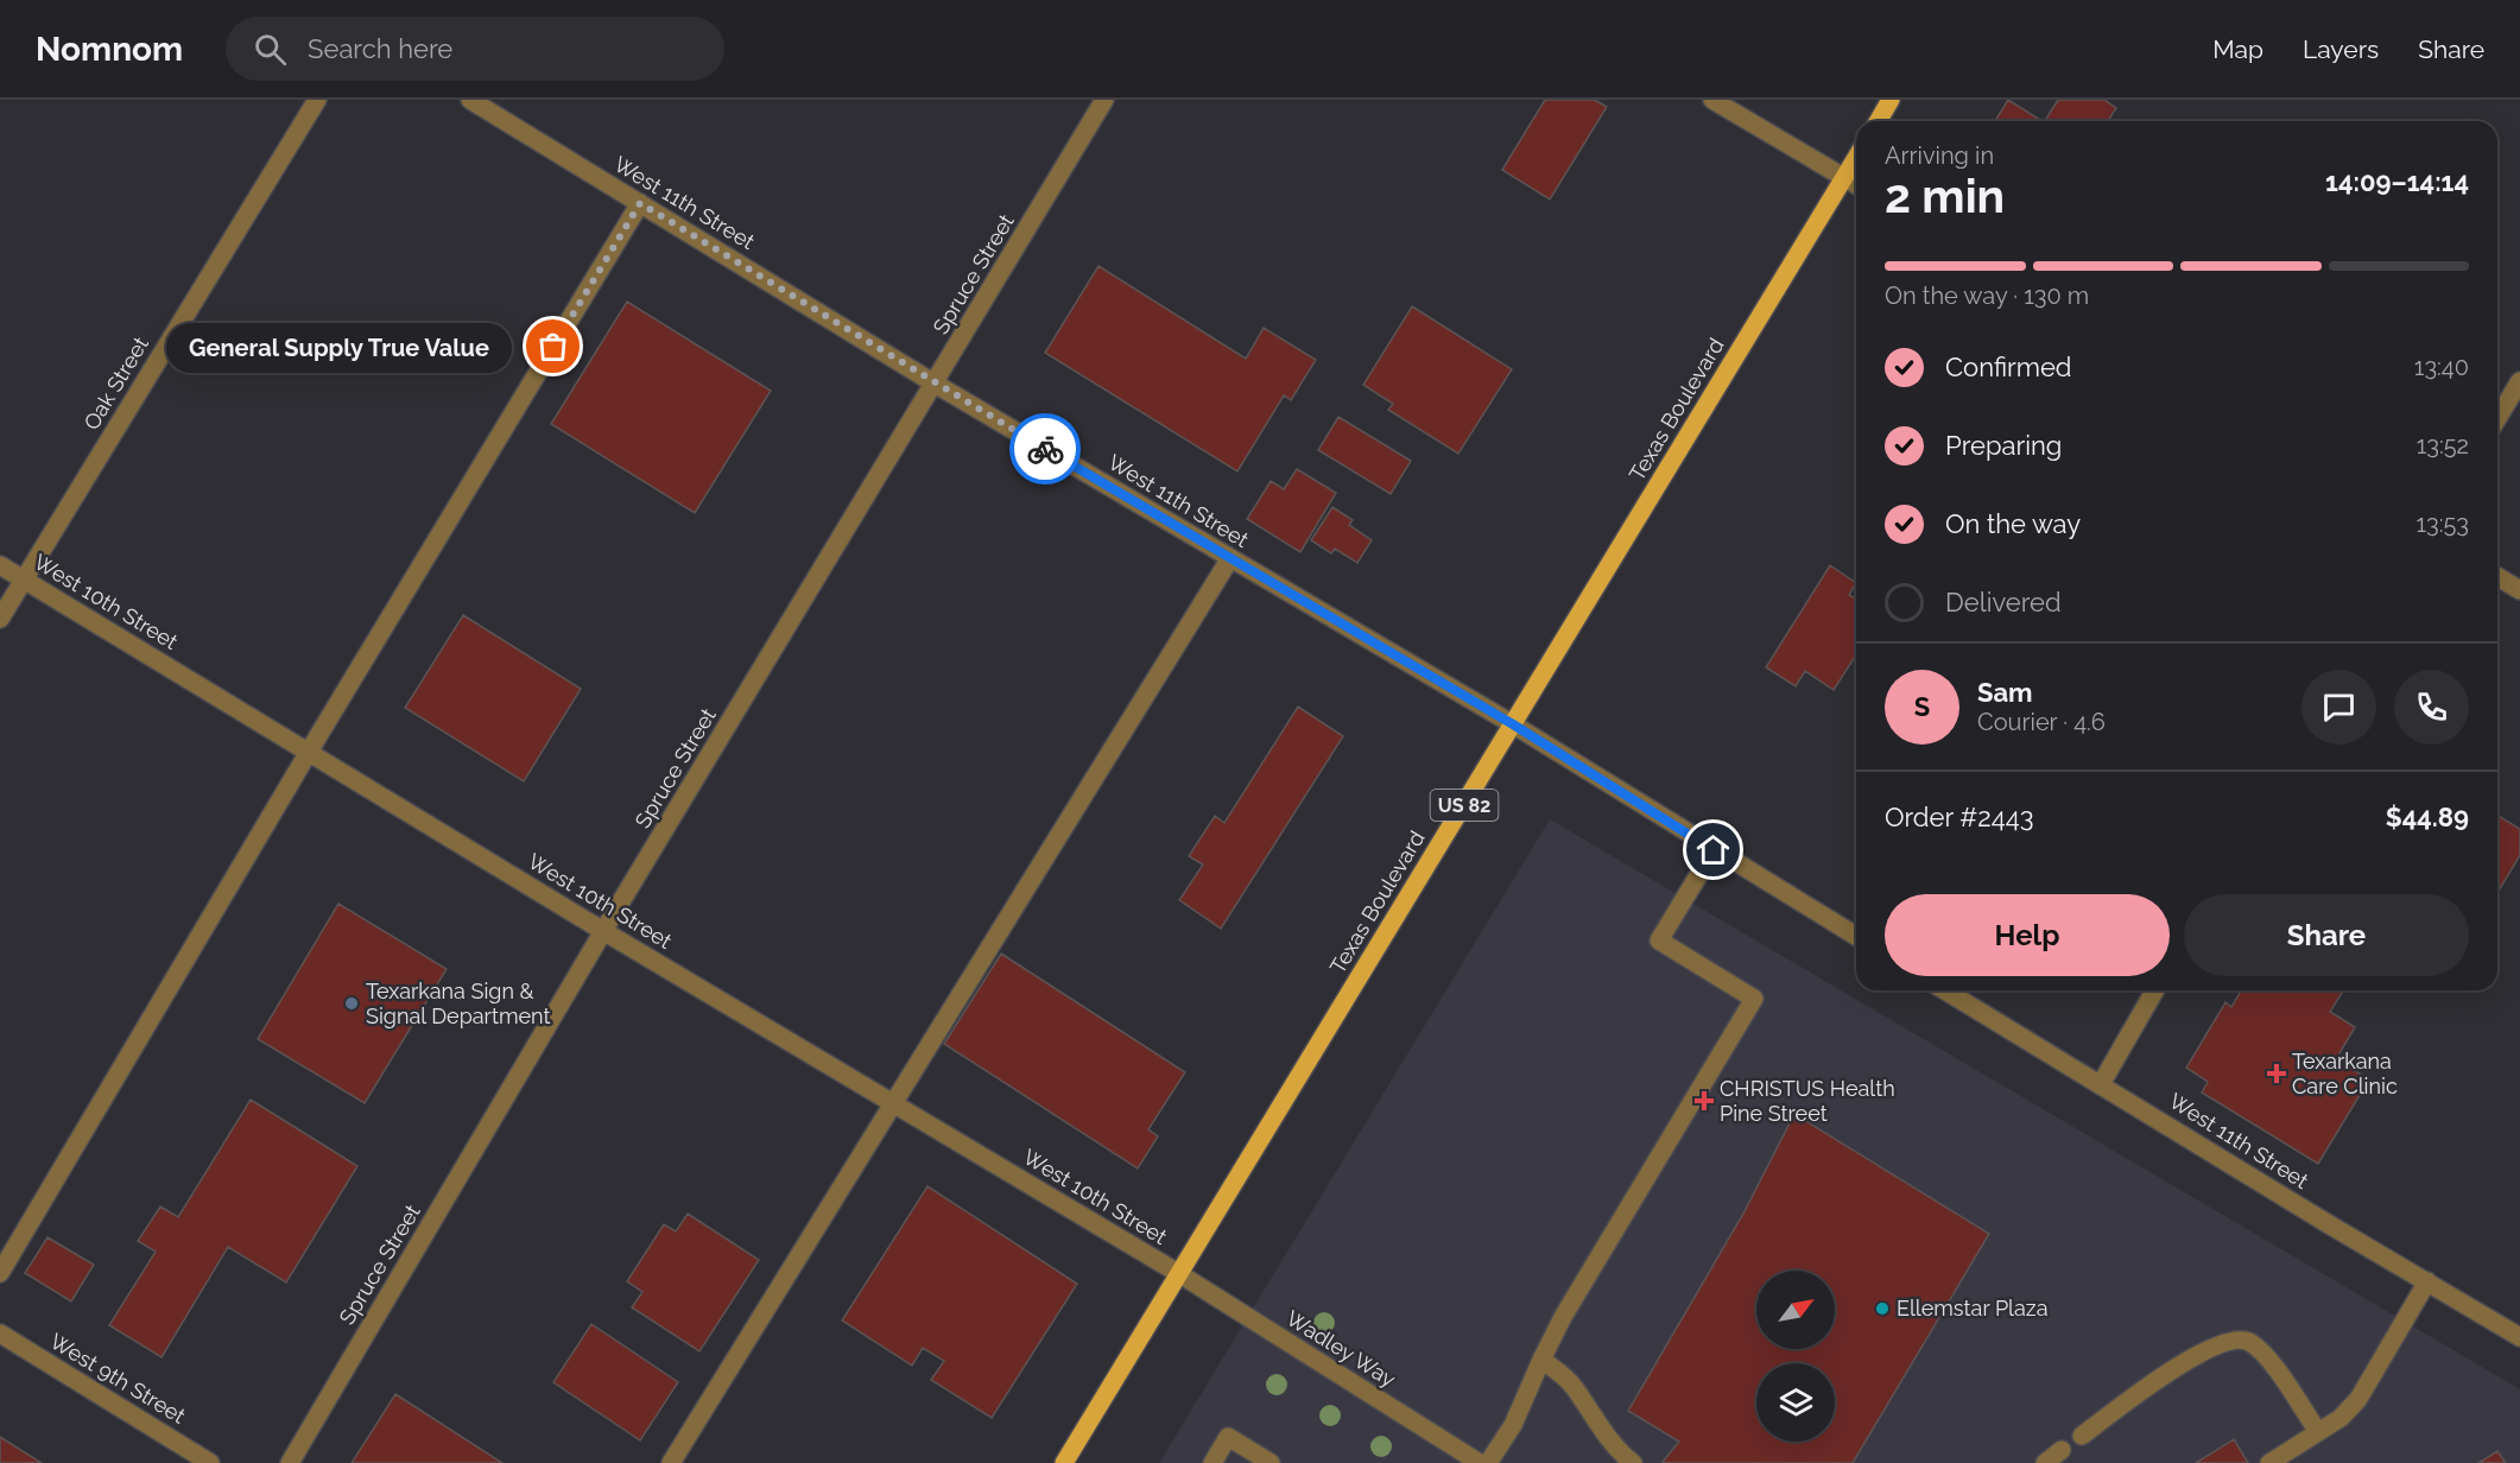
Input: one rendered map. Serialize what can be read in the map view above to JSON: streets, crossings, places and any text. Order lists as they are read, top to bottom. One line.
{"streets":{"main road":["Texas Boulevard","US 82"],"street":["West 11th Street","Spruce Street","Oak Street","West 10th Street","Wadley Way","West 9th Street"]},"crossings":[["West 11th Street","Spruce Street"],["West 11th Street","Texas Boulevard"],["Spruce Street","West 10th Street"],["Oak Street","West 10th Street"],["Texas Boulevard","West 10th Street"],["Texas Boulevard","Wadley Way"],["West 10th Street","Wadley Way"]],"places":{"other":["General Supply True Value","Texarkana Sign & Signal Department","Ellemstar Plaza"],"health":["Texarkana Care Clinic","CHRISTUS Health Pine Street"]},"north":"top right","page":{"header":"Nomnom","search":"Search here","nav":["Map","Layers","Share"],"heading":["2 min","Arriving in","14:09–14:14"],"panel":["Sam","Courier · 4.6","Order #2443","$44.89"],"bar":"On the way · 130 m","bubble":"General Supply True Value","list":[["Confirmed","13:40"],["Preparing","13:52"],["On the way","13:53"],"Delivered"],"round":"S","buttons":["Help","Share"]}}
